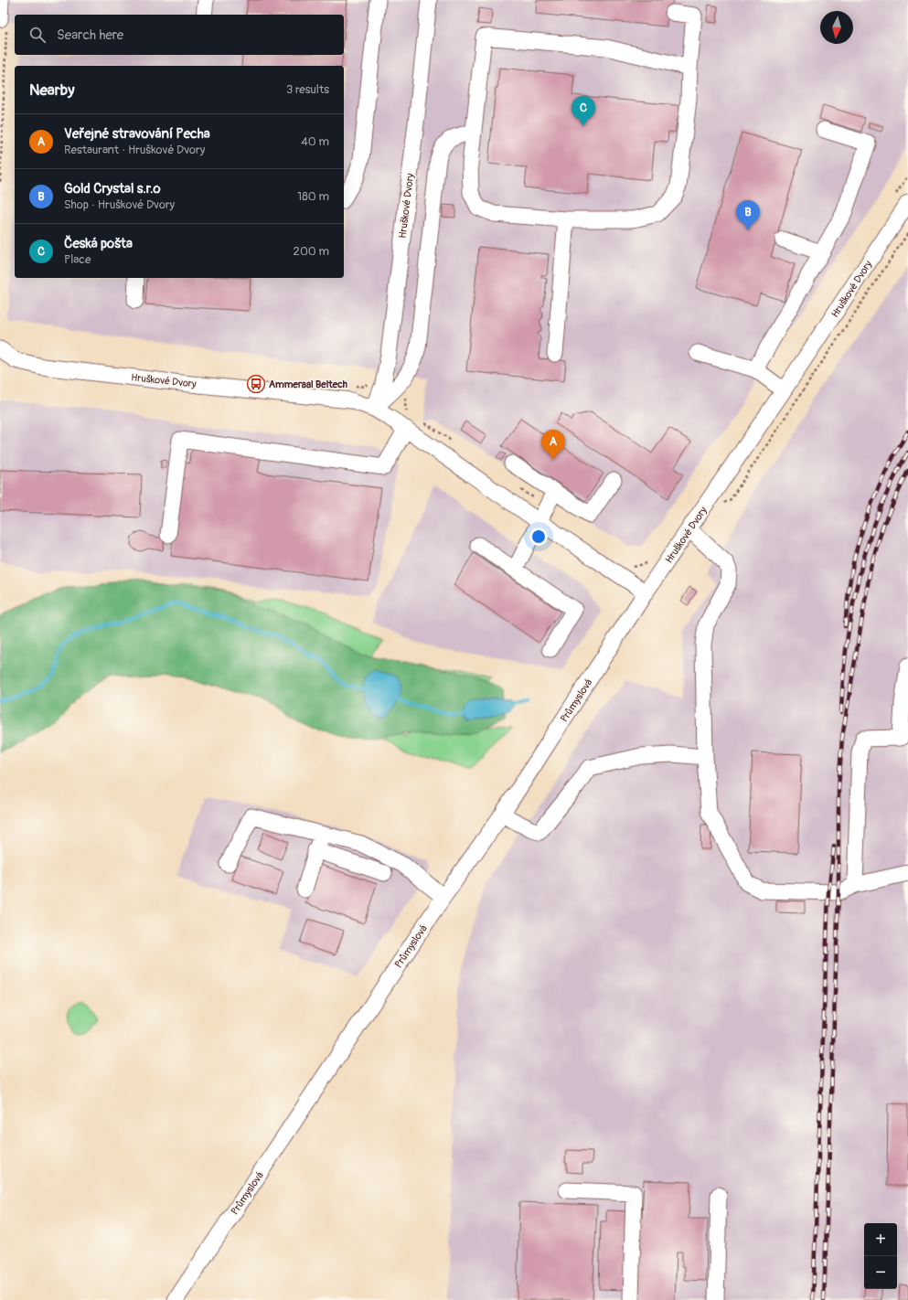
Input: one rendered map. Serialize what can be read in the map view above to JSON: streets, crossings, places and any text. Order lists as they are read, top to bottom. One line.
{"streets":{"street":["Hruškové Dvory","Průmyslová"]},"crossings":[["Hruškové Dvory","Průmyslová"]],"places":{"bus stop":["Ammeraal Beltech"]},"north":"bottom","page":{"search":"Search here","heading":["Nearby","3 results"],"pins":["C","B","A"],"list":[{"mark":"A","name":"Veřejné stravování Pecha","note":"Restaurant · Hruškové Dvory","value":"40 m"},{"mark":"B","name":"Gold Crystal s.r.o","note":"Shop · Hruškové Dvory","value":"180 m"},{"mark":"C","name":"Česká pošta","note":"Place","value":"200 m"}],"map_buttons":["+","−"]}}
